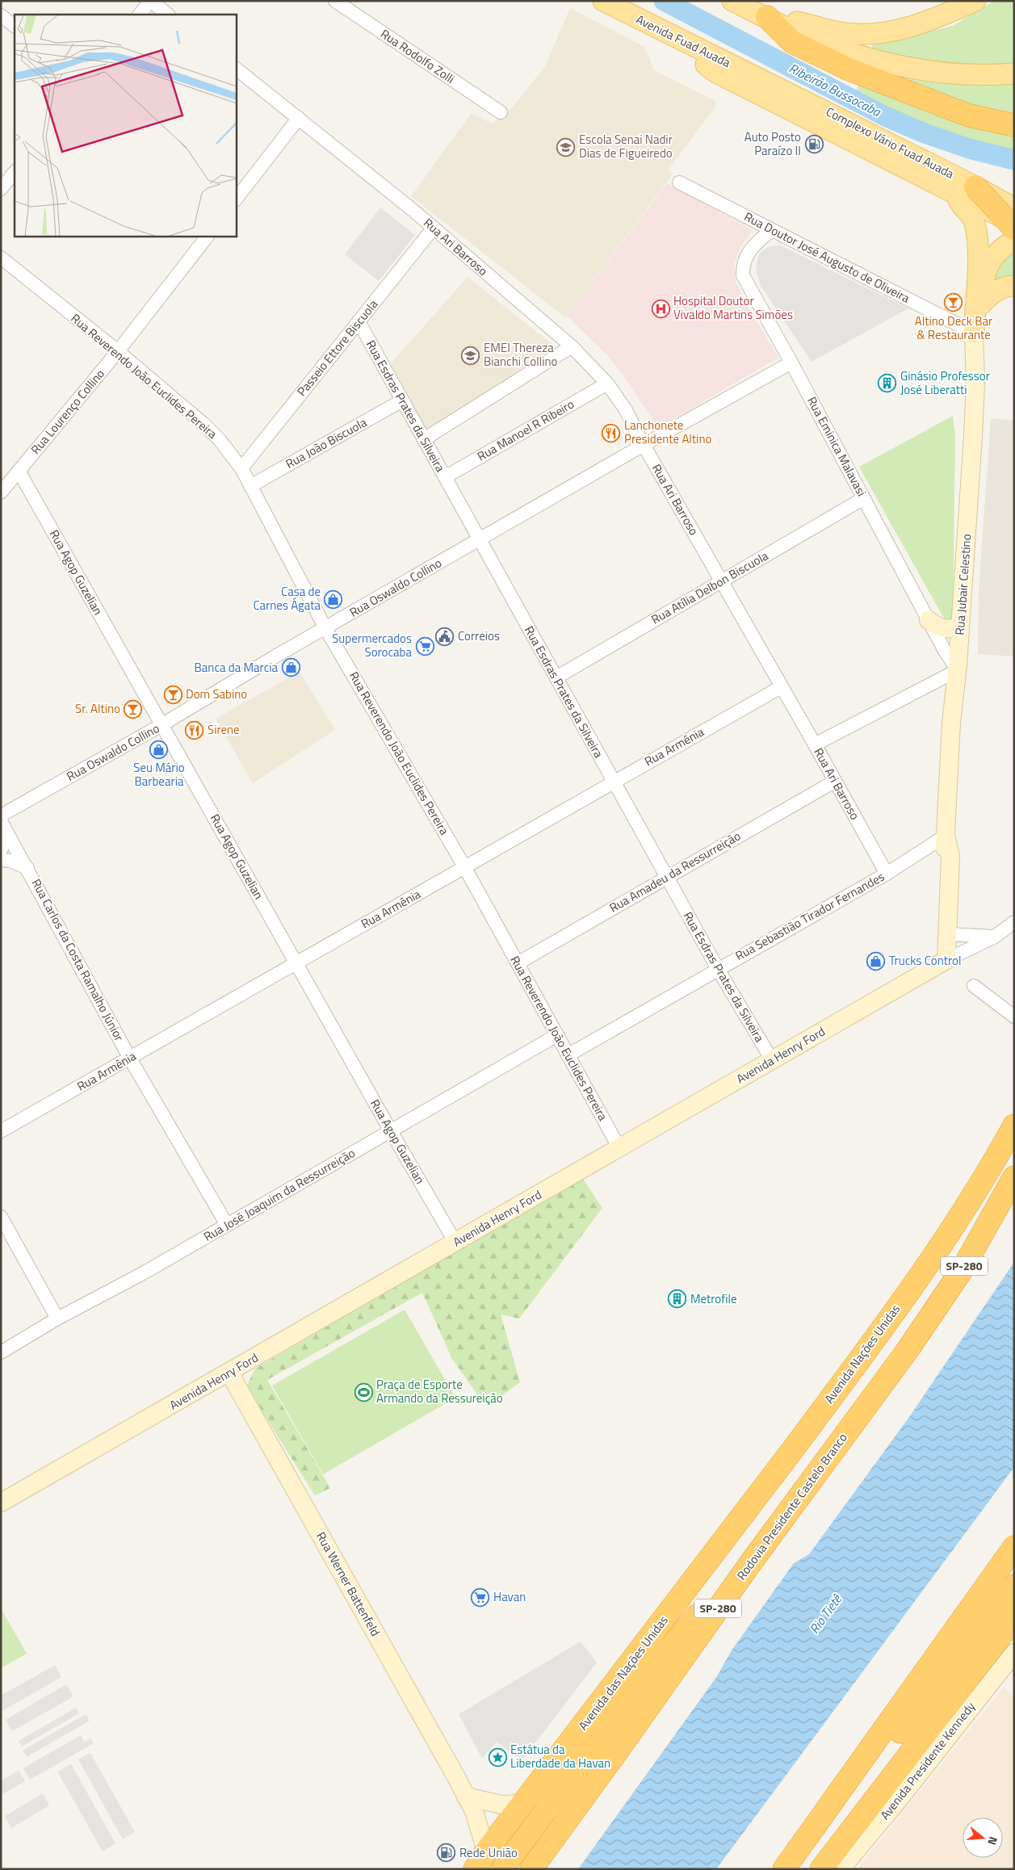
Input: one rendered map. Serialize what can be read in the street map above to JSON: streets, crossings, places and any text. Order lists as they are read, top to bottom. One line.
{"streets":{"highway":["SP-280","Avenida Nações Unidas","Rodovia Presidente Castelo Branco","Avenida das Nações Unidas"],"main road":["Avenida Fuad Auada","Complexo Vário Fuad Auada","Rua Jubair Celestino","Avenida Henry Ford","Rua Werner Battenfeld","Avenida Presidente Kennedy"],"street":["Rua Rodolfo Zolli","Rua Ari Barroso","Rua Doutor José Augusto de Oliveira","Passeio Ettore Biscuola","Rua Reverendo João Euclides Pereira","Rua Esdras Prates da Silveira","Rua Lourenço Collino","Rua Manoel R Ribeiro","Rua João Biscuola","Rua Eminica Malavasi","Rua Agop Guzelian","Rua Oswaldo Collino","Rua Atília Delbon Biscuola","Rua Armênia","Rua Amadeu da Ressurreição","Rua Sebastião Tirador Fernandes","Rua Carlos da Costa Ramalho Júnior","Rua José Joaquim da Ressurreição"]},"crossings":[["Avenida Fuad Auada","Complexo Vário Fuad Auada"],["Rua Ari Barroso","Passeio Ettore Biscuola"],["Rua Ari Barroso","Rua Manoel R Ribeiro"],["Rua Ari Barroso","Rua Oswaldo Collino"],["Rua Ari Barroso","Rua Atília Delbon Biscuola"],["Rua Ari Barroso","Rua Armênia"],["Rua Ari Barroso","Rua Amadeu da Ressurreição"],["Rua Ari Barroso","Rua Sebastião Tirador Fernandes"],["Rua Doutor José Augusto de Oliveira","Rua Eminica Malavasi"],["Rua Doutor José Augusto de Oliveira","Rua Jubair Celestino"],["Passeio Ettore Biscuola","Rua Reverendo João Euclides Pereira"],["Passeio Ettore Biscuola","Rua Esdras Prates da Silveira"],["Rua Reverendo João Euclides Pereira","Rua Lourenço Collino"],["Rua Reverendo João Euclides Pereira","Rua João Biscuola"],["Rua Reverendo João Euclides Pereira","Rua Oswaldo Collino"],["Rua Reverendo João Euclides Pereira","Rua Armênia"],["Rua Reverendo João Euclides Pereira","Rua Amadeu da Ressurreição"],["Rua Reverendo João Euclides Pereira","Rua Sebastião Tirador Fernandes"],["Rua Reverendo João Euclides Pereira","Avenida Henry Ford"],["Rua Reverendo João Euclides Pereira","Rua José Joaquim da Ressurreição"],["Rua Esdras Prates da Silveira","Rua Manoel R Ribeiro"],["Rua Esdras Prates da Silveira","Rua João Biscuola"],["Rua Esdras Prates da Silveira","Rua Oswaldo Collino"],["Rua Esdras Prates da Silveira","Rua Atília Delbon Biscuola"],["Rua Esdras Prates da Silveira","Rua Armênia"],["Rua Esdras Prates da Silveira","Rua Amadeu da Ressurreição"],["Rua Esdras Prates da Silveira","Rua Sebastião Tirador Fernandes"],["Rua Esdras Prates da Silveira","Avenida Henry Ford"],["Rua Lourenço Collino","Rua Agop Guzelian"],["Rua Eminica Malavasi","Rua Jubair Celestino"],["Rua Eminica Malavasi","Rua Oswaldo Collino"],["Rua Eminica Malavasi","Rua Atília Delbon Biscuola"],["Rua Agop Guzelian","Rua Oswaldo Collino"],["Rua Agop Guzelian","Rua Armênia"],["Rua Agop Guzelian","Avenida Henry Ford"],["Rua Agop Guzelian","Rua José Joaquim da Ressurreição"],["Rua Jubair Celestino","Rua Sebastião Tirador Fernandes"],["Rua Jubair Celestino","Avenida Henry Ford"],["Rua Armênia","Rua Carlos da Costa Ramalho Júnior"],["Rua Carlos da Costa Ramalho Júnior","Rua José Joaquim da Ressurreição"],["Avenida Henry Ford","Rua Werner Battenfeld"],["Avenida Nações Unidas","Avenida das Nações Unidas"],["Rua Werner Battenfeld","Avenida das Nações Unidas"]],"water":["Ribeirão Bussocaba","Rio Tietê"],"places":{"fuel station":["Auto Posto Paraízo II","Rede União"],"school or university":["Escola Senai Nadir Dias de Figueiredo","EMEI Thereza Bianchi Collino"],"bar":["Altino Deck Bar & Restaurante","Dom Sabino","Sr. Altino"],"hospital":["Hospital Doutor Vivaldo Martins Simões"],"building":["Ginásio Professor José Liberatti","Metrofile"],"restaurant":["Lanchonete Presidente Altino","Sirene"],"shop":["Casa de Carnes Ágata","Banca da Marcia","Seu Mário Barbearia","Trucks Control"],"public building":["Correios"],"supermarket":["Supermercados Sorocaba","Havan"],"sports":["Praça de Esporte Armando da Ressureição"],"place":["Estátua da Liberdade da Havan"]},"north":"right"}
